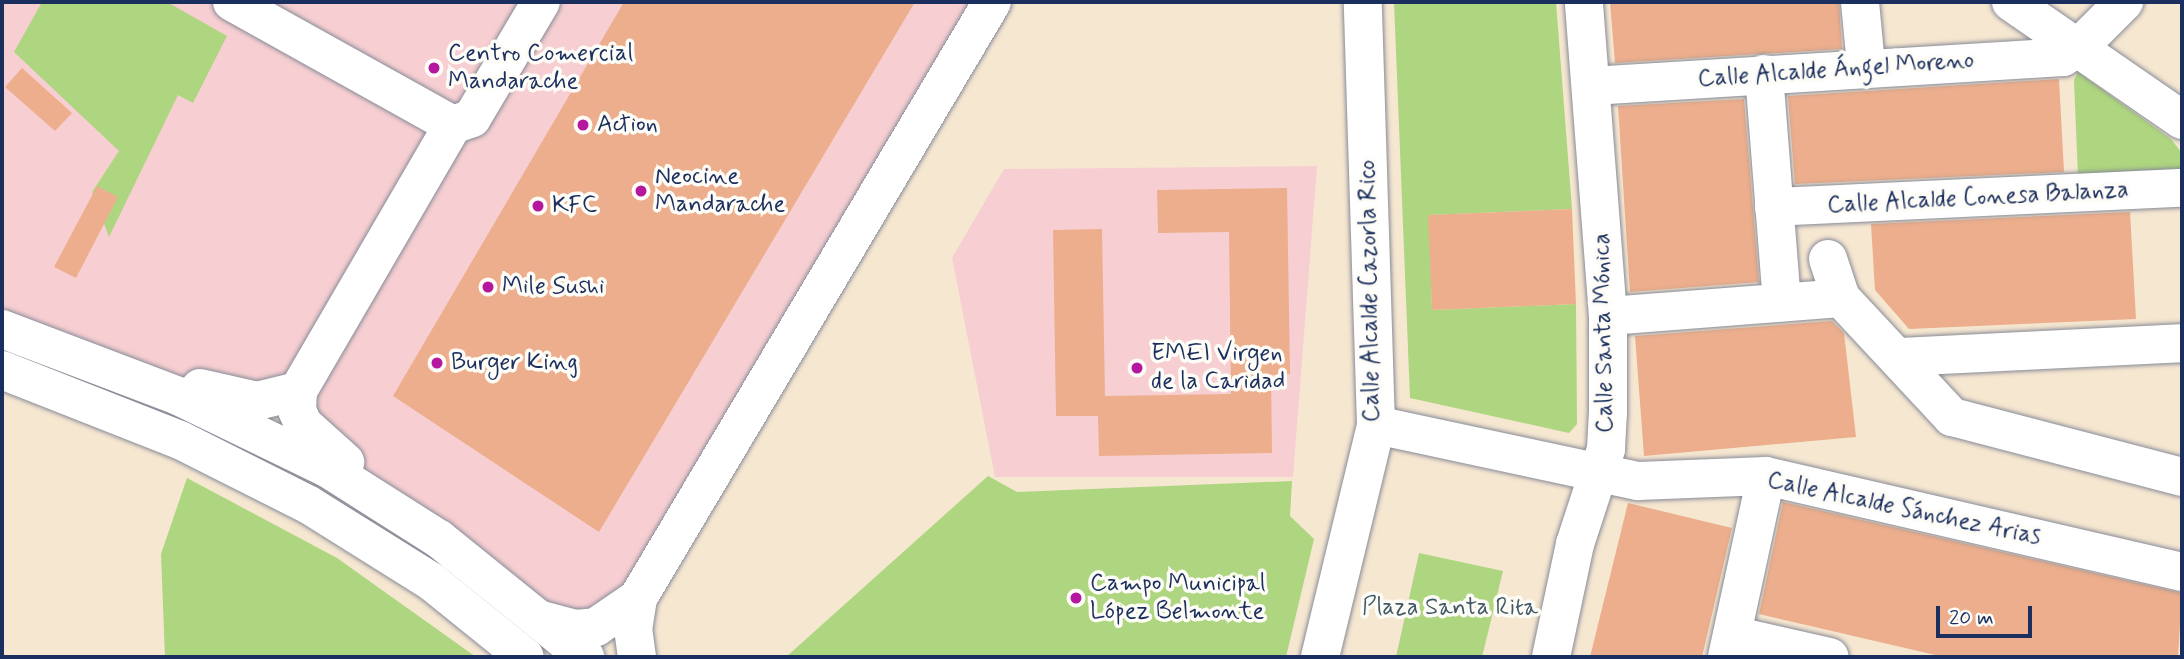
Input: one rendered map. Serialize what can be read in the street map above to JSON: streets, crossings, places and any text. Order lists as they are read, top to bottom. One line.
{"streets":{"street":["Calle Alcalde Ángel Moreno","Calle Alcalde Conesa Balanza","Calle Alcalde Cazorla Rico","Calle Santa Mónica","Calle Alcalde Sánchez Arias"]},"crossings":[["Calle Alcalde Ángel Moreno","Calle Santa Mónica"],["Calle Alcalde Cazorla Rico","Calle Alcalde Sánchez Arias"],["Calle Santa Mónica","Calle Alcalde Sánchez Arias"]],"parks":["Plaza Santa Rita"],"places":["Centro Comercial Mandarache","Action","Neocine Mandarache","KFC","Mile Sushi","Burger King","EMEI Virgen de la Caridad","Campo Municipal López Belmonte"],"scale_bar":"20 m"}
